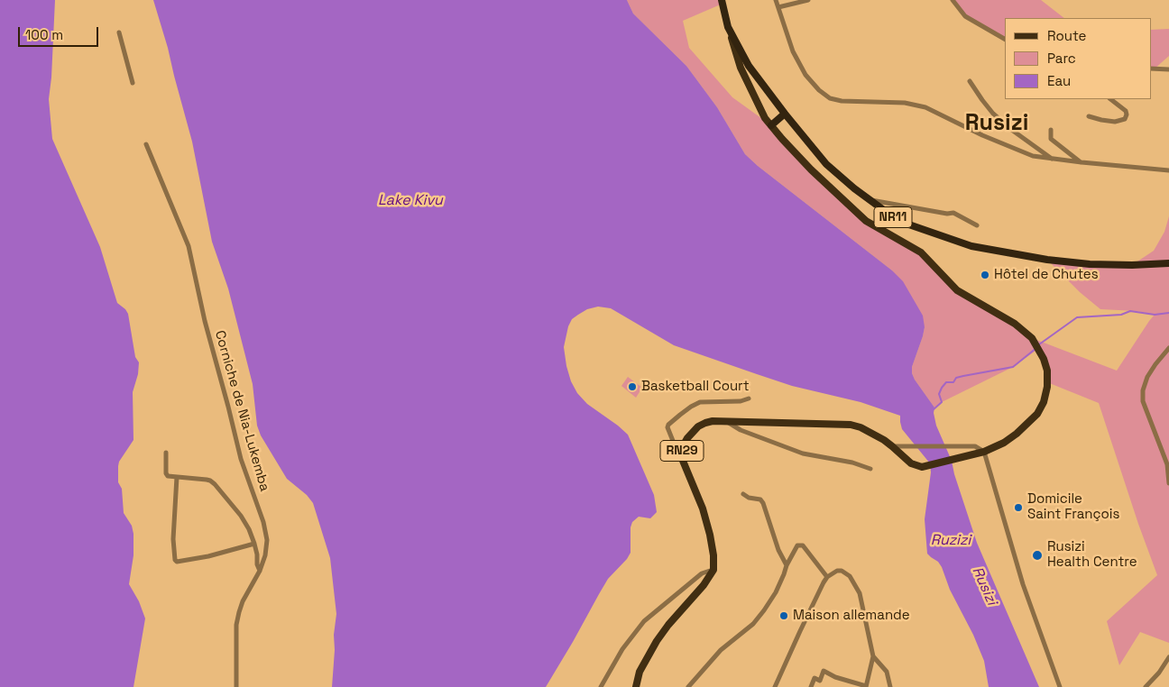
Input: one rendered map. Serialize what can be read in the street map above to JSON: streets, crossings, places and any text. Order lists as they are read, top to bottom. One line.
{"streets":{"highway":["NR11"],"main road":["RN29"],"street":["Corniche de Nia-Lukemba"]},"districts":["Rusizi"],"water":["Lake Kivu","Ruzizi","Rusizi"],"places":["Hôtel de Chutes","Basketball Court","Domicile Saint François","Rusizi Health Centre","Maison allemande"],"legend":["Route","Parc","Eau"],"scale_bar":"100 m"}
